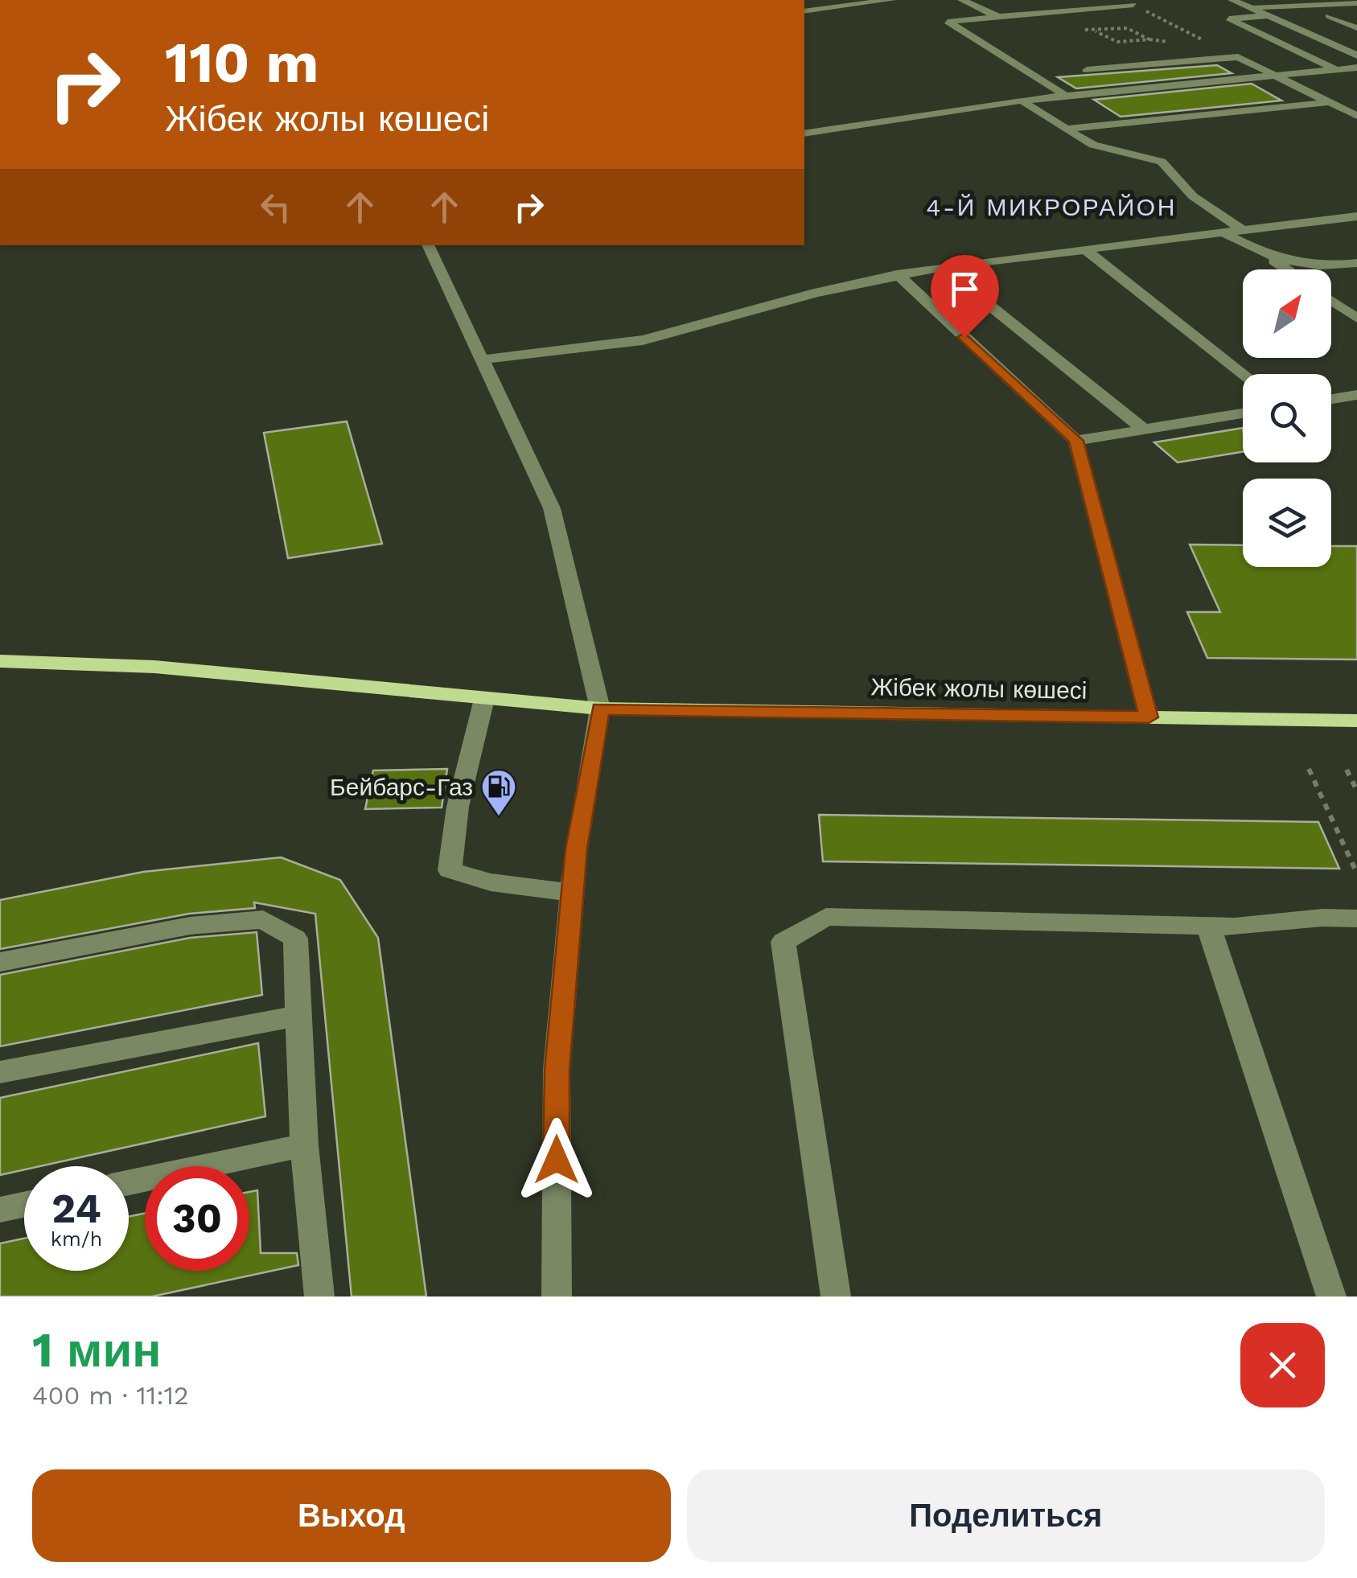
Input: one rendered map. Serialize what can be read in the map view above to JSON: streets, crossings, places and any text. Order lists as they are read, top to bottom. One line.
{"streets":{"main road":["Жібек жолы көшесі"]},"districts":["4-Й МИКРОРАЙОН"],"places":{"fuel station":["Бейбарс-Газ"]},"north":"top right","page":{"turn":["110 m","Жібек жолы көшесі"],"speed":"24 km/h","limit":"30","heading":["1 мин","400 m · 11:12"],"buttons":["Выход","Поделиться"]}}
